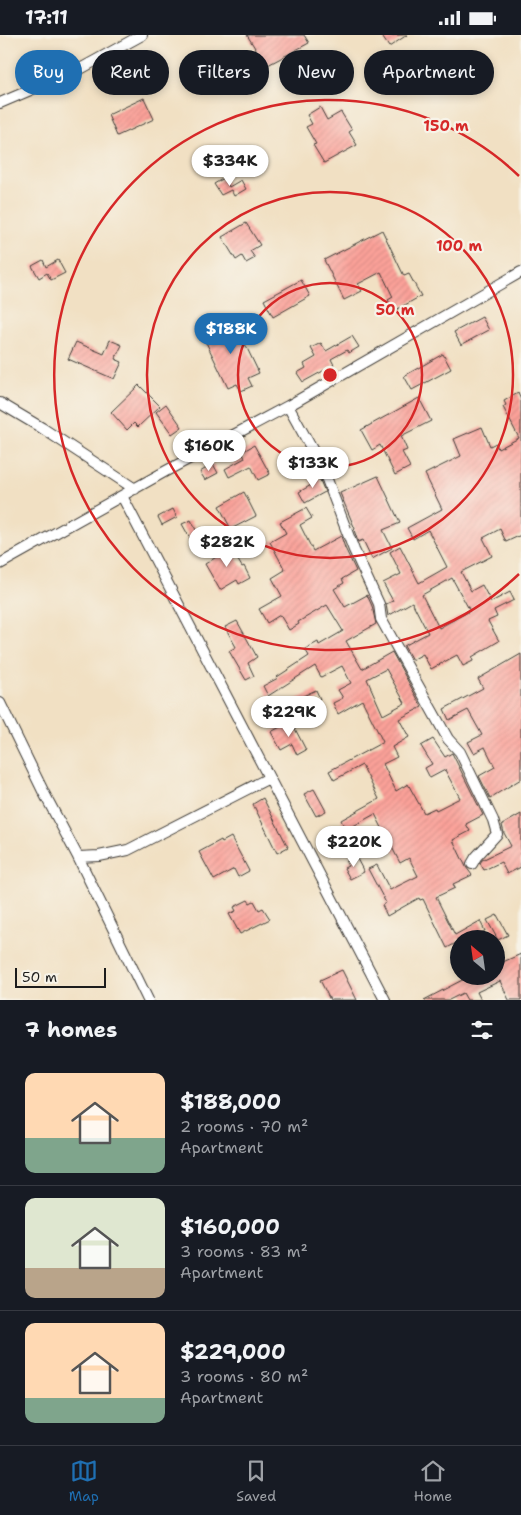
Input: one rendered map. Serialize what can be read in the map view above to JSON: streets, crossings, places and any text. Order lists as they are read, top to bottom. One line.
{"scale_bar":"50 m","north":"top left","page":{"status":"17:11","chip":["Buy","Rent","Filters","New","Apartment"],"price":["$334K","$188K","$160K","$133K","$282K","$229K","$220K"],"scale":"50 m","heading":"7 homes","list":[{"name":"$188,000","note":"2 rooms · 70 m² · Apartment"},{"name":"$160,000","note":"3 rooms · 83 m² · Apartment"},{"name":"$229,000","note":"3 rooms · 80 m² · Apartment"}],"tabs":["Map","Saved","Home"]},"rings":["150 m","100 m","50 m"]}
